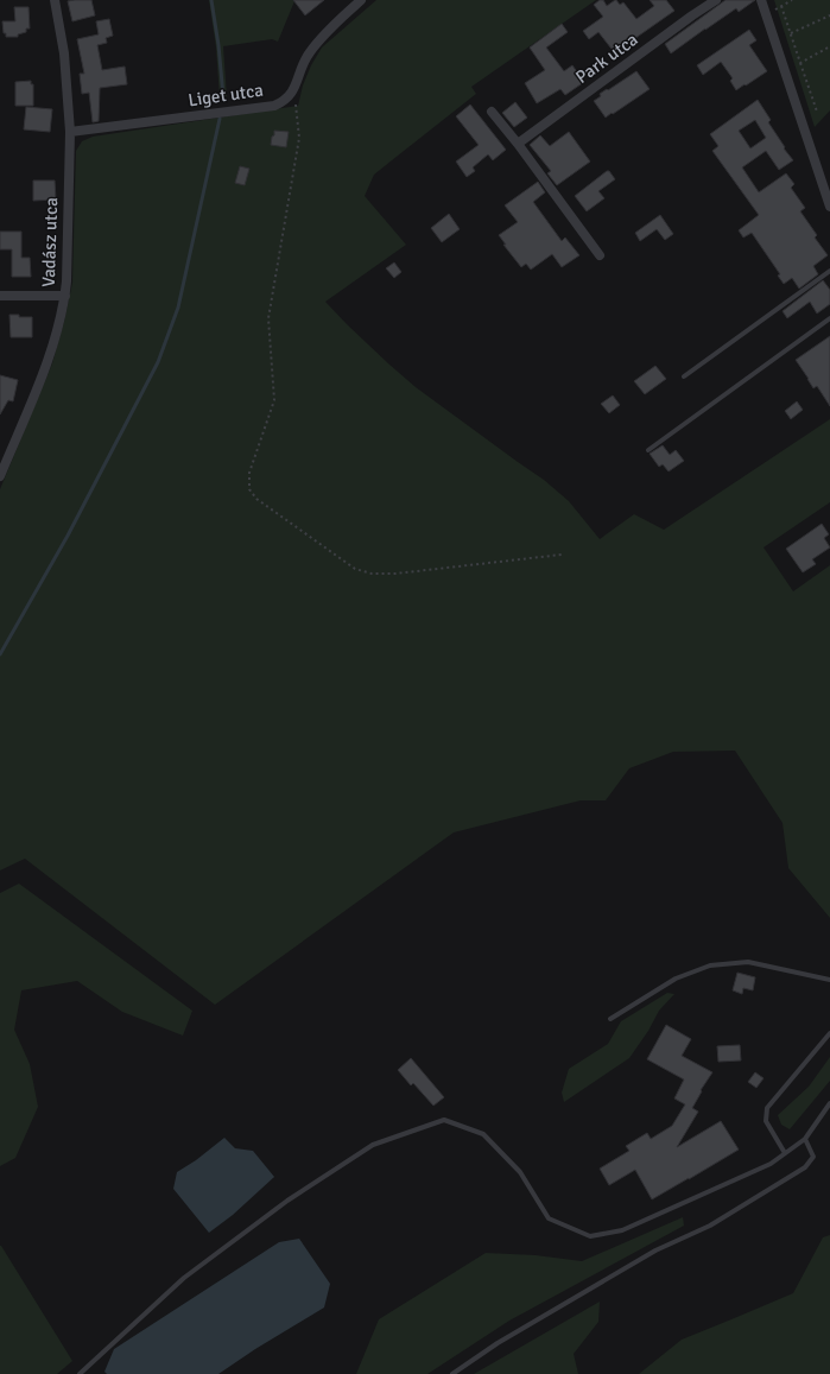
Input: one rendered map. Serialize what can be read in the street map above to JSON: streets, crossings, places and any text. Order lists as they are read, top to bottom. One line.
{"streets":{"street":["Park utca","Liget utca","Vadász utca"]},"crossings":[["Liget utca","Vadász utca"]]}
